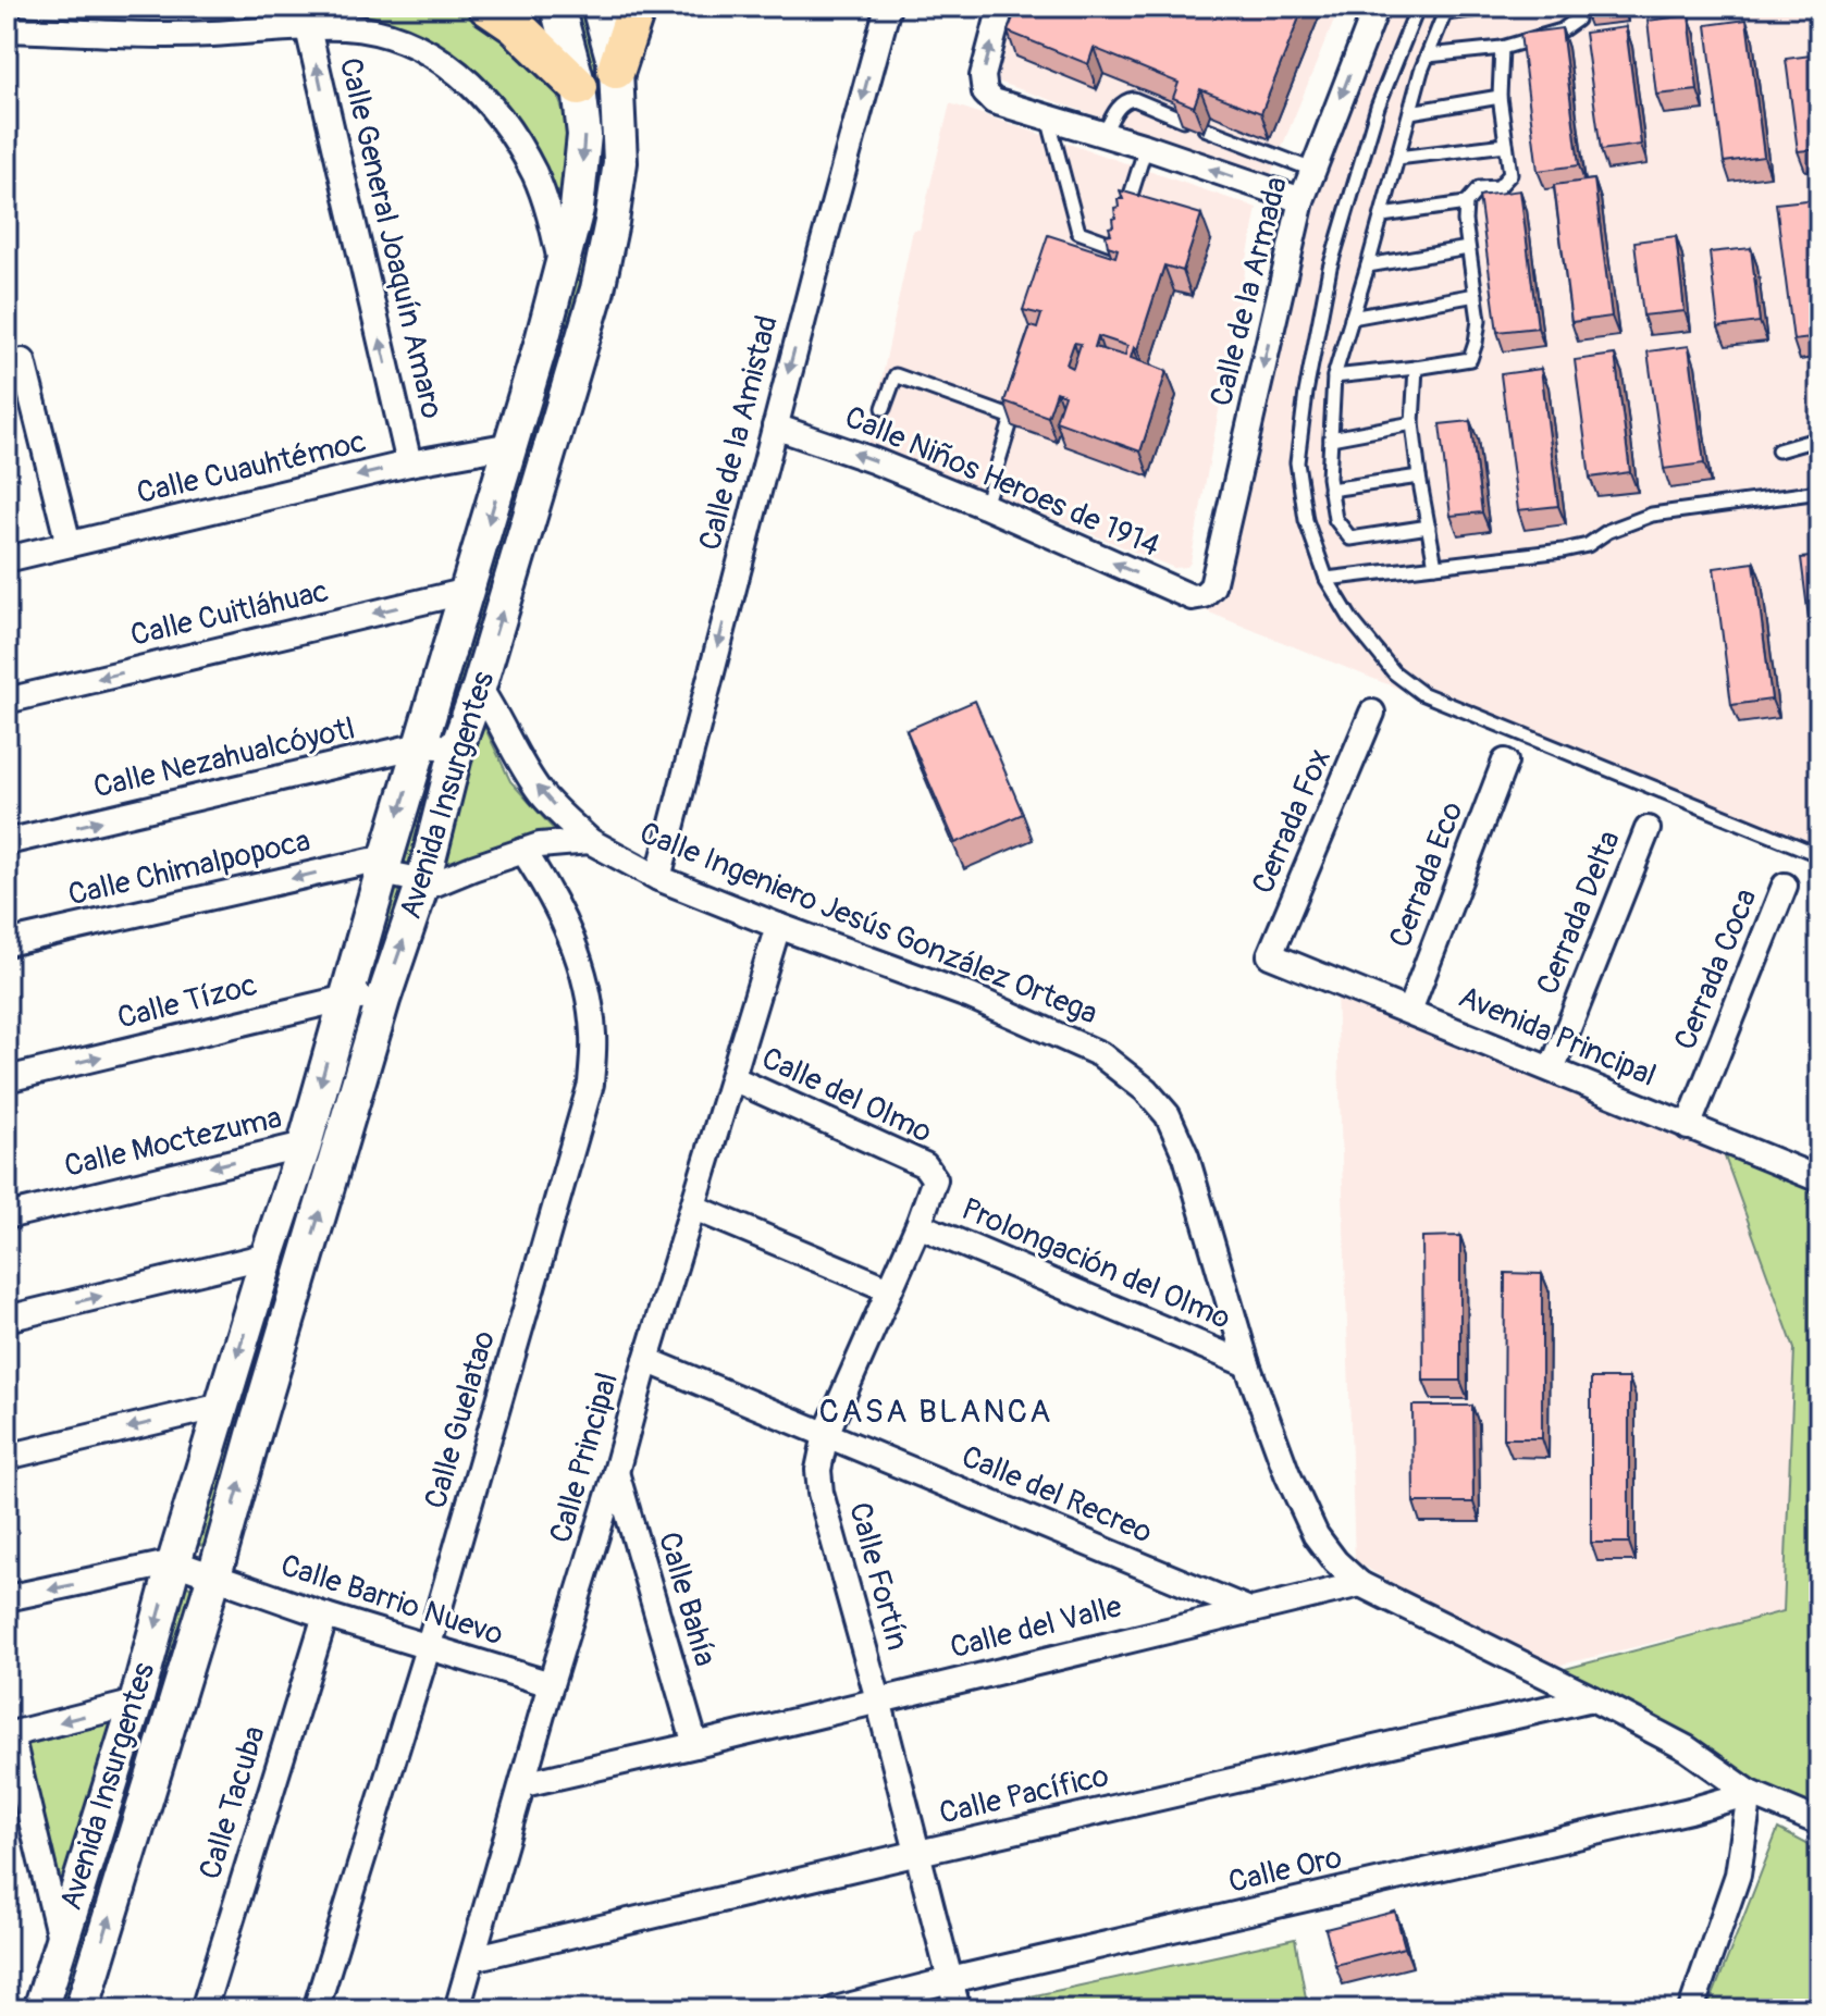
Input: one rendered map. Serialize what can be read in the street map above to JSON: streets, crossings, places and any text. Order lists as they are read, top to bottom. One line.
{"streets":{"main road":["Avenida Insurgentes"],"street":["Calle General Joaquín Amaro","Calle de la Armada","Calle de la Amistad","Calle Cuauhtémoc","Calle Niños Heroes de 1914","Calle Cuitláhuac","Calle Nezahualcóyotl","Cerrada Fox","Calle Chimalpopoca","Cerrada Eco","Cerrada Delta","Calle Ingeniero Jesús González Ortega","Cerrada Coca","Calle Tízoc","Avenida Principal","Calle del Olmo","Calle Moctezuma","Prolongación del Olmo","Calle Guelatao","Calle Principal","Calle del Recreo","Calle Fortín","Calle Bahía","Calle Barrio Nuevo","Calle del Valle","Calle Pacífico","Calle Tacuba","Calle Oro"]},"crossings":[["Calle General Joaquín Amaro","Calle Cuauhtémoc"],["Calle General Joaquín Amaro","Avenida Insurgentes"],["Calle de la Armada","Calle Niños Heroes de 1914"],["Calle de la Amistad","Calle Niños Heroes de 1914"],["Calle de la Amistad","Calle Ingeniero Jesús González Ortega"],["Calle Cuauhtémoc","Avenida Insurgentes"],["Calle Cuitláhuac","Avenida Insurgentes"],["Calle Nezahualcóyotl","Avenida Insurgentes"],["Avenida Insurgentes","Calle Chimalpopoca"],["Avenida Insurgentes","Calle Ingeniero Jesús González Ortega"],["Avenida Insurgentes","Calle Tízoc"],["Avenida Insurgentes","Calle Moctezuma"],["Avenida Insurgentes","Calle Barrio Nuevo"],["Cerrada Fox","Avenida Principal"],["Cerrada Eco","Avenida Principal"],["Cerrada Delta","Avenida Principal"],["Calle Ingeniero Jesús González Ortega","Prolongación del Olmo"],["Calle Ingeniero Jesús González Ortega","Calle Principal"],["Calle Ingeniero Jesús González Ortega","Calle del Valle"],["Calle Ingeniero Jesús González Ortega","Calle Pacífico"],["Calle Ingeniero Jesús González Ortega","Calle Oro"],["Cerrada Coca","Avenida Principal"],["Calle del Olmo","Calle Principal"],["Calle del Olmo","Calle Fortín"],["Prolongación del Olmo","Calle Fortín"],["Calle Guelatao","Calle Barrio Nuevo"],["Calle Principal","Calle del Recreo"],["Calle Principal","Calle Bahía"],["Calle Principal","Calle Barrio Nuevo"],["Calle Principal","Calle del Valle"],["Calle Principal","Calle Pacífico"],["Calle del Recreo","Calle Fortín"],["Calle del Recreo","Calle del Valle"],["Calle Fortín","Calle del Valle"],["Calle Fortín","Calle Pacífico"],["Calle Fortín","Calle Oro"],["Calle Bahía","Calle del Valle"],["Calle Barrio Nuevo","Calle Tacuba"]],"one_way":["Calle General Joaquín Amaro","Calle de la Armada","Calle de la Amistad","Calle Cuauhtémoc","Calle Niños Heroes de 1914","Calle Cuitláhuac","Calle Nezahualcóyotl","Calle Chimalpopoca","Calle Tízoc"],"districts":["CASA BLANCA"]}
